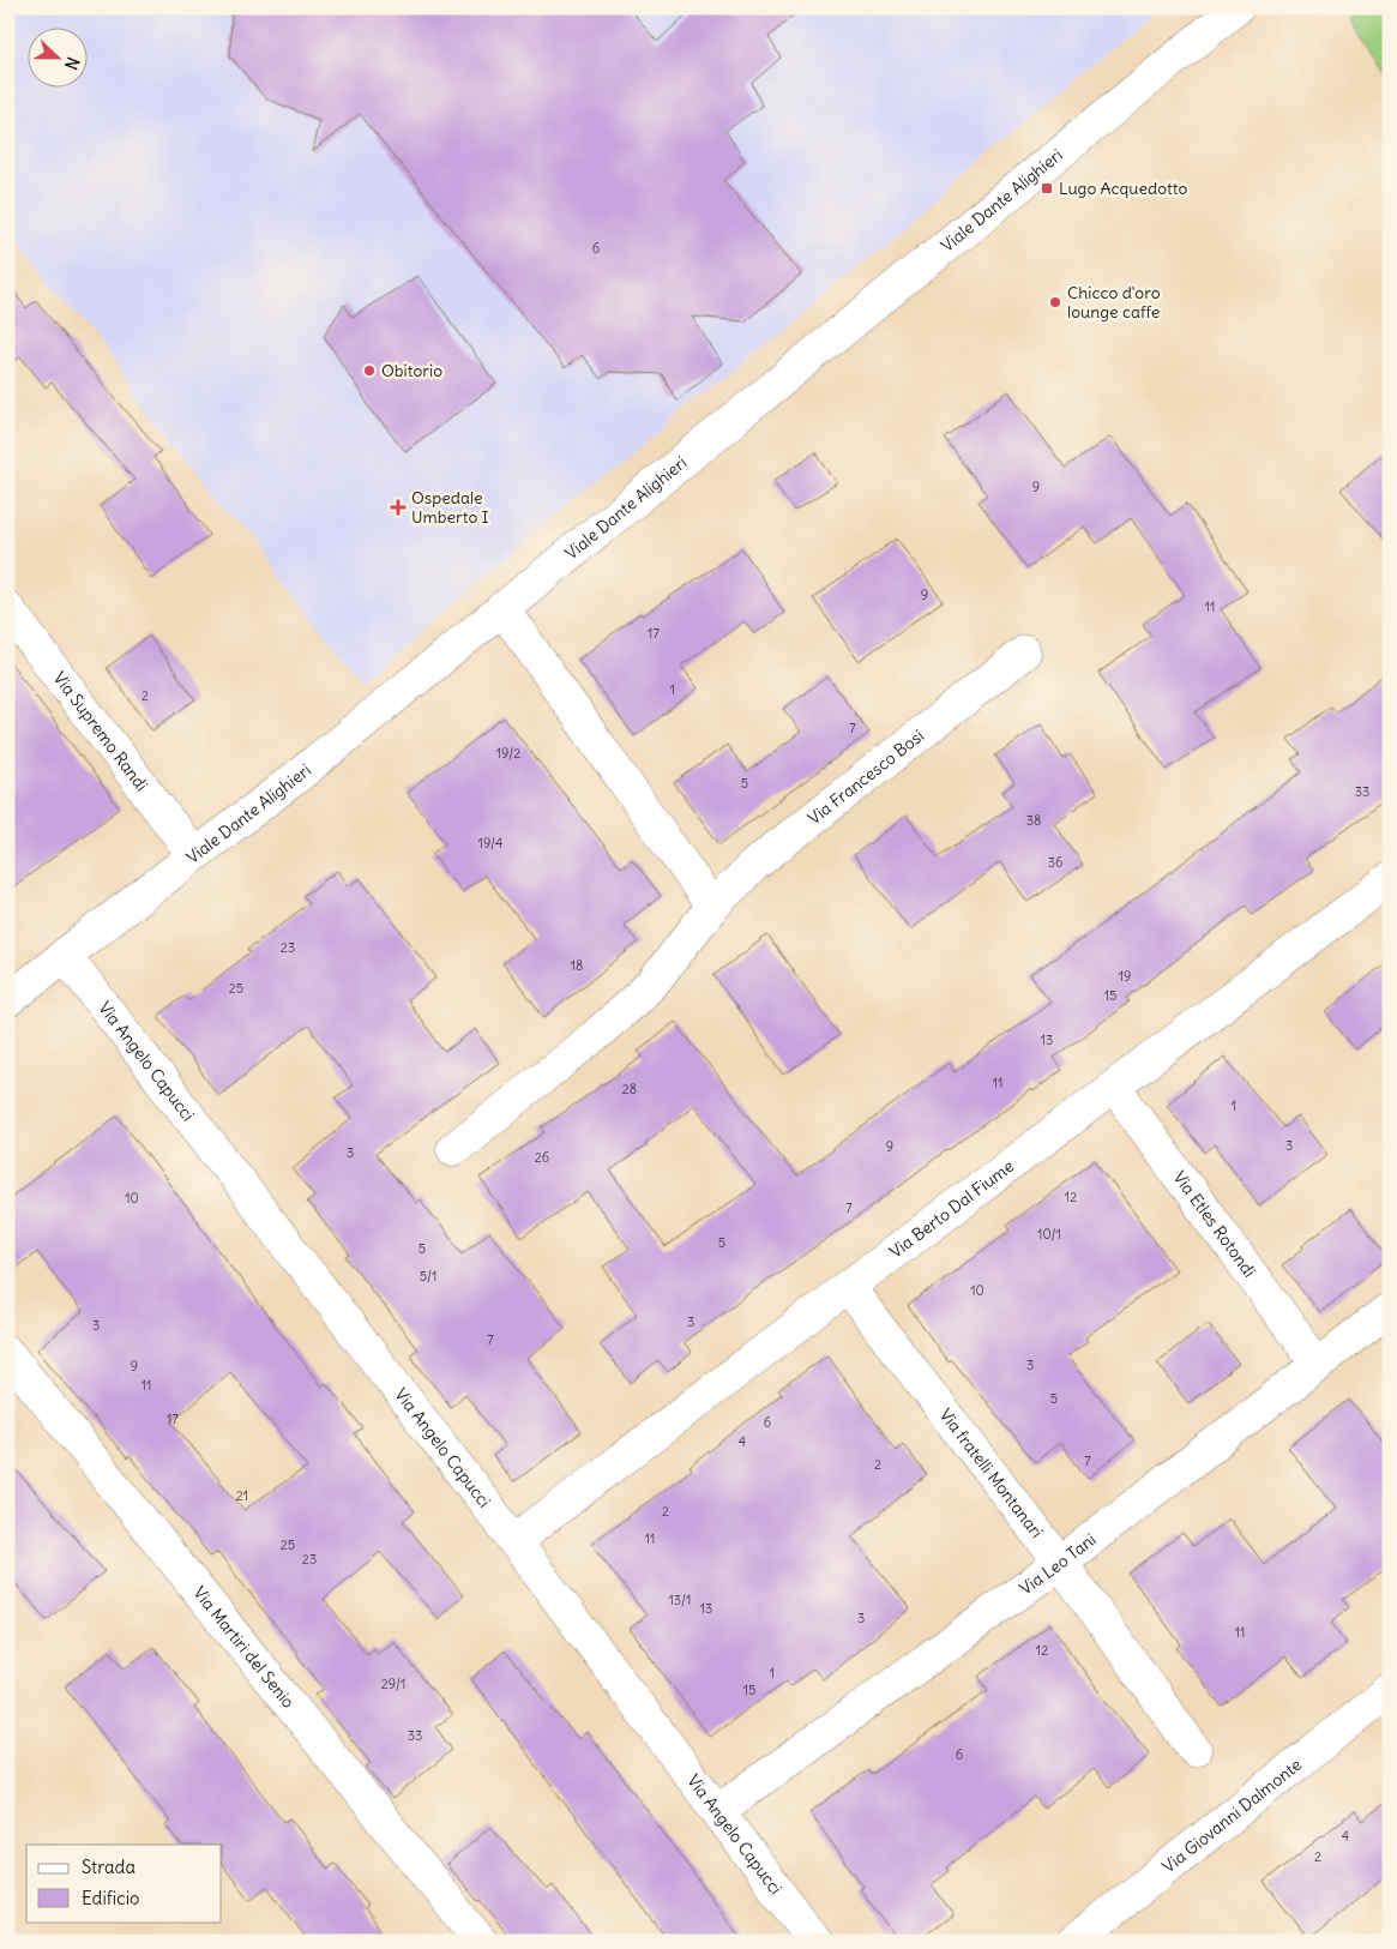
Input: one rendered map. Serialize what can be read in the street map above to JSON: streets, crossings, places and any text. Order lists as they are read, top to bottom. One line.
{"streets":{"street":["Viale Dante Alighieri","Via Supremo Randi","Via Francesco Bosi","Via Angelo Capucci","Via Berto Dal Fiume","Via Etles Rotondi","Via fratelli Montanari","Via Leo Tani","Via Martiri del Senio","Via Giovanni Dalmonte"]},"crossings":[["Viale Dante Alighieri","Via Supremo Randi"],["Viale Dante Alighieri","Via Angelo Capucci"],["Via Angelo Capucci","Via Berto Dal Fiume"],["Via Angelo Capucci","Via Leo Tani"],["Via Berto Dal Fiume","Via Etles Rotondi"],["Via Berto Dal Fiume","Via fratelli Montanari"],["Via Etles Rotondi","Via Leo Tani"],["Via fratelli Montanari","Via Leo Tani"]],"places":{"transit":["Lugo Acquedotto"],"other":["Chicco d'oro lounge caffe","Obitorio"],"health":["Ospedale Umberto I"]},"house_numbers":["6","9","9","11","17","1","2","7","19/2","5","33","38","19/4","36","23","18","19","25","15","13","11","28","1","3","9","3","26","12","10","7","10/1","5","5","5/1","10","3","3","7","3","9","11","5","17","6","4","7","2","21","2","11","25","23","13/1","13","3","11","12","1","29/1","15","33","6","4","2"],"legend":["Strada","Edificio"],"north":"right"}
